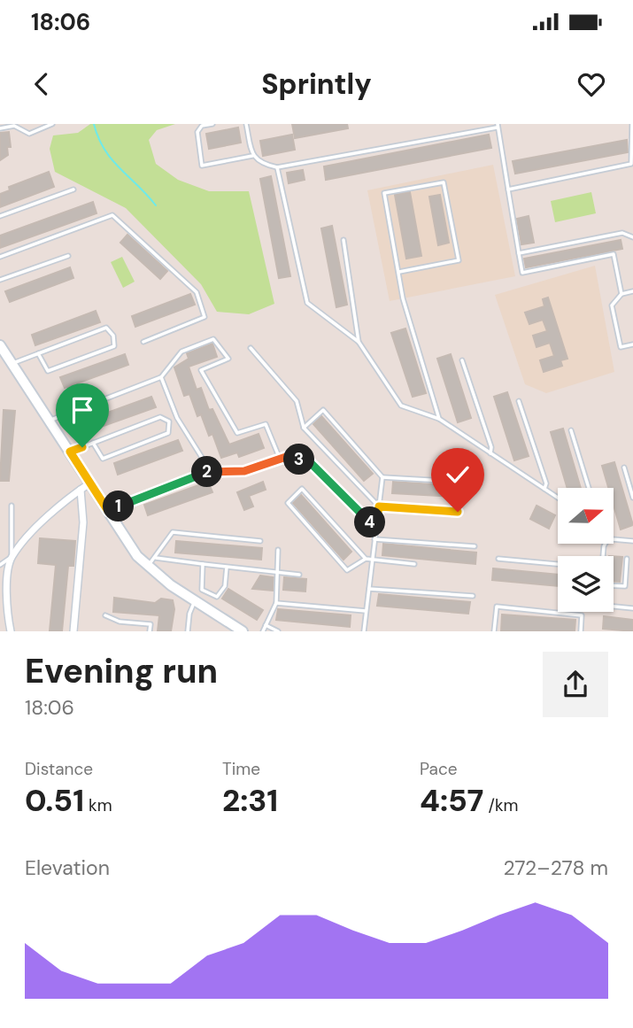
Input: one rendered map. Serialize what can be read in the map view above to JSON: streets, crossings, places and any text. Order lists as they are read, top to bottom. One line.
{"north":"right","page":{"status":"18:06","header":"Sprintly","pins":["3","2","1","4"],"heading":["Evening run","18:06"],"stats":[["Distance","0.51 km"],["Time","2:31"],["Pace","4:57 /km"]],"chart":["Elevation","272–278 m"]}}
